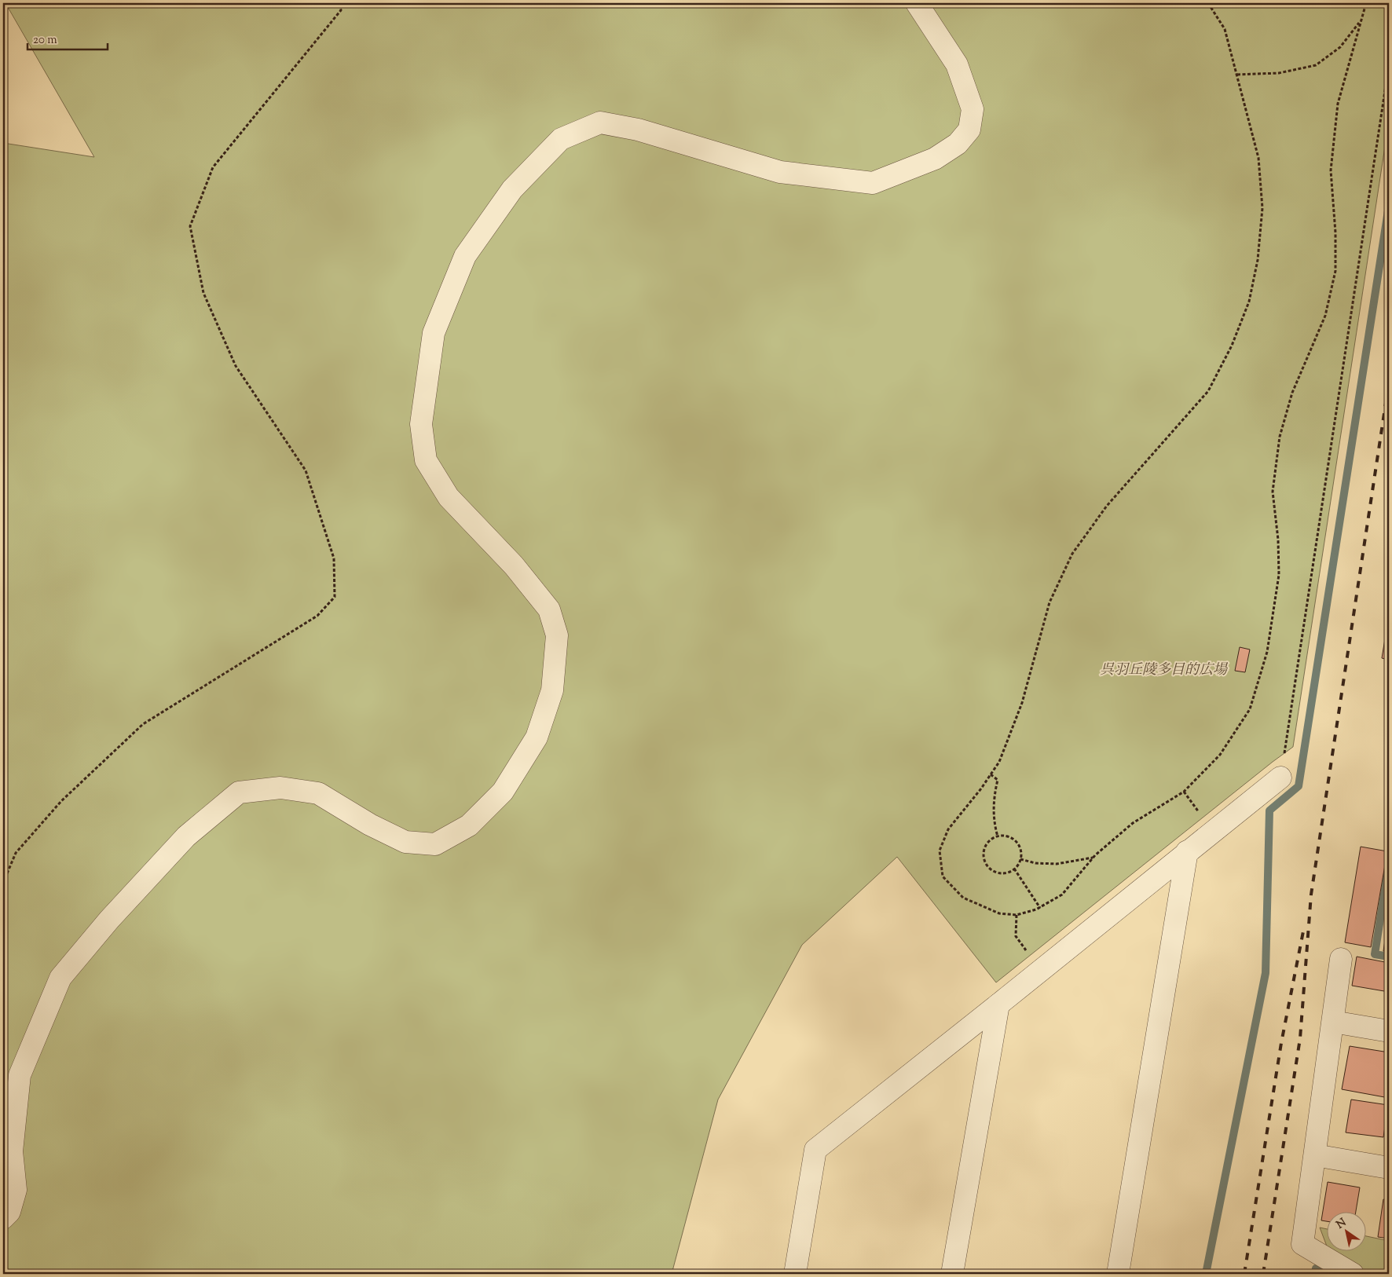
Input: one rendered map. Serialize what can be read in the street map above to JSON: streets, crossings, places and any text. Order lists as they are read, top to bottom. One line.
{"parks":["呉羽丘陵多目的広場"],"scale_bar":"20 m","north":"top left"}
